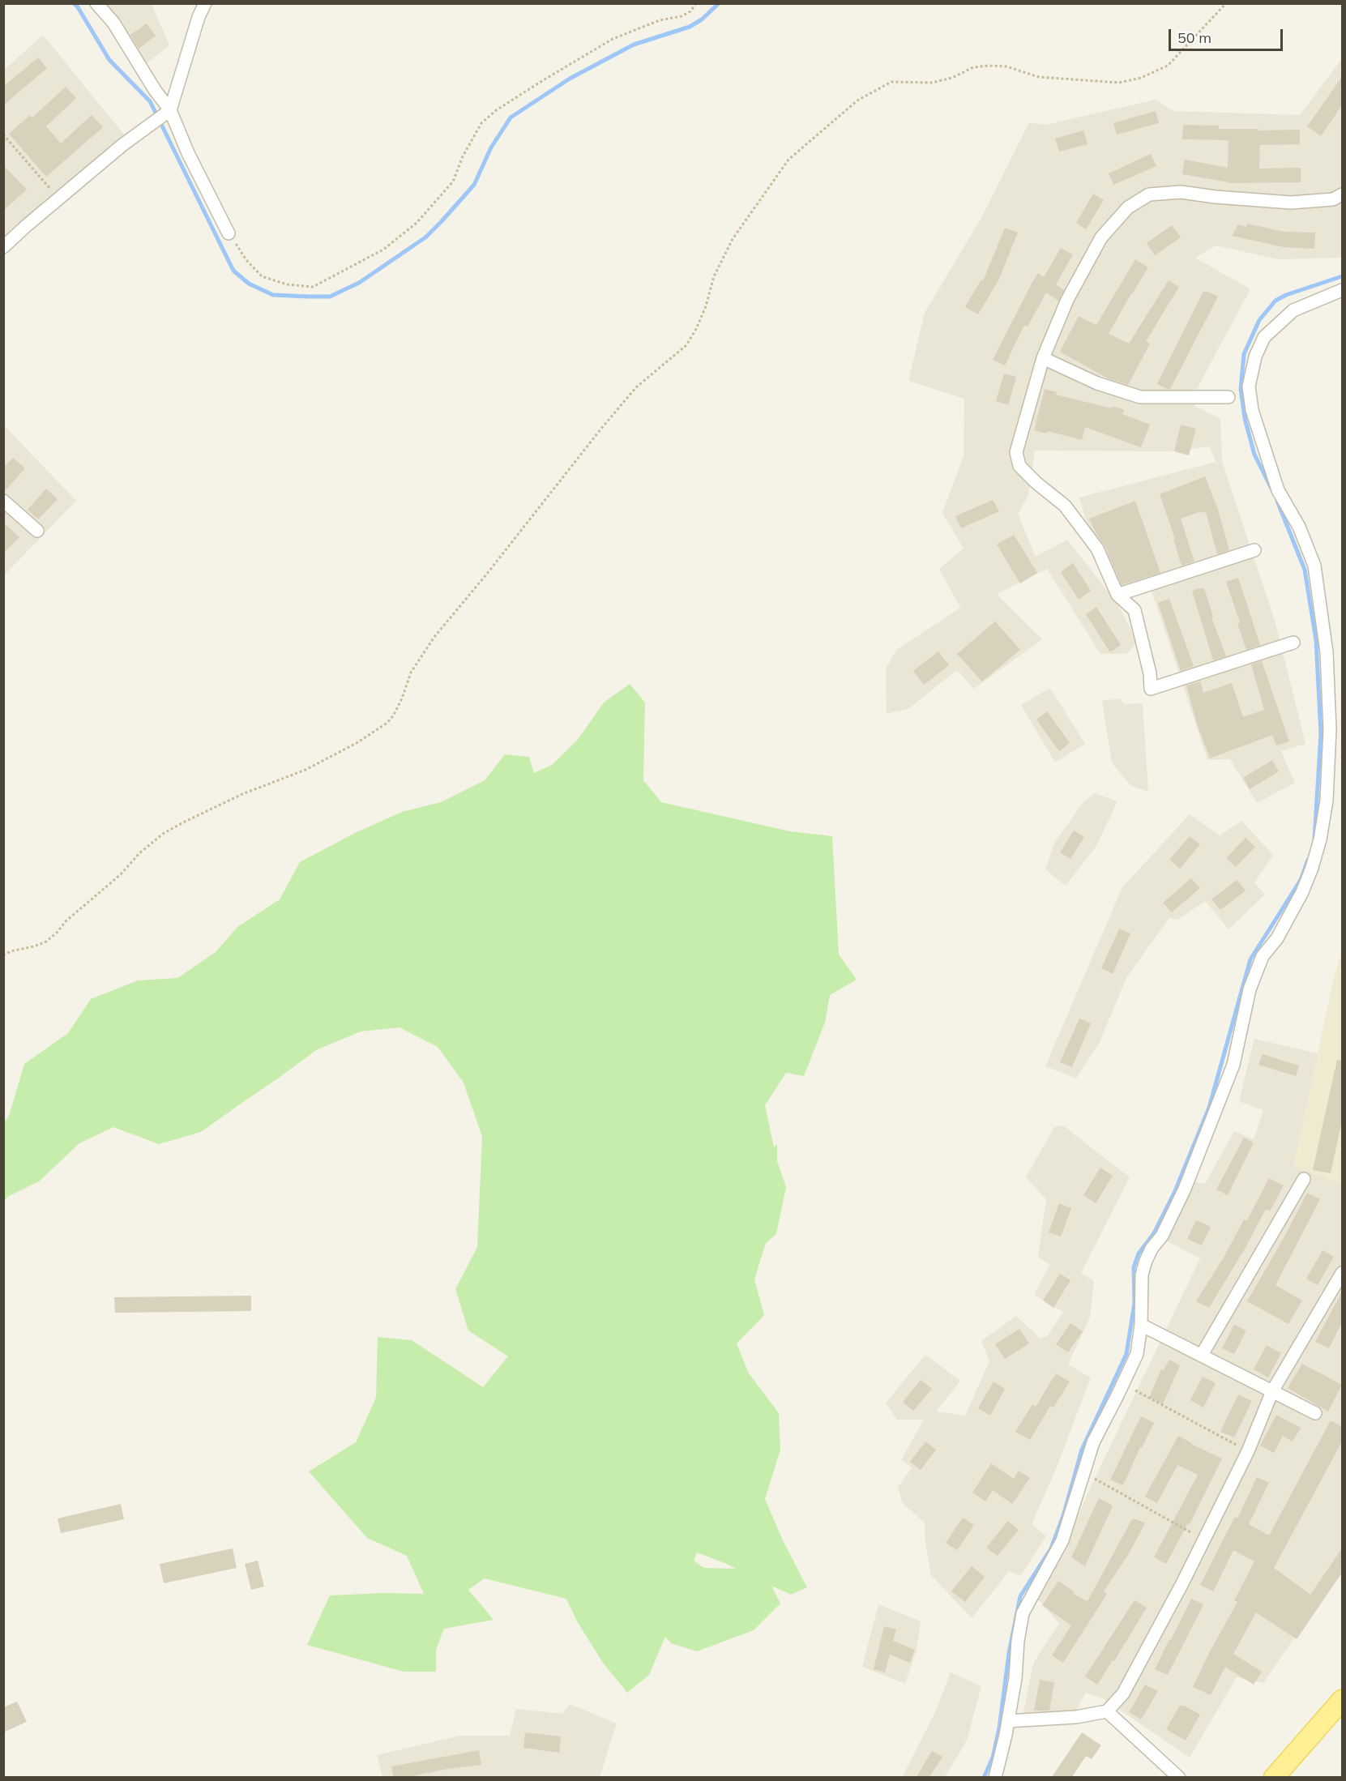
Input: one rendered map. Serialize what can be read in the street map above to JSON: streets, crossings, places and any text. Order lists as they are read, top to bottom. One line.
{"scale_bar":"50 m"}
